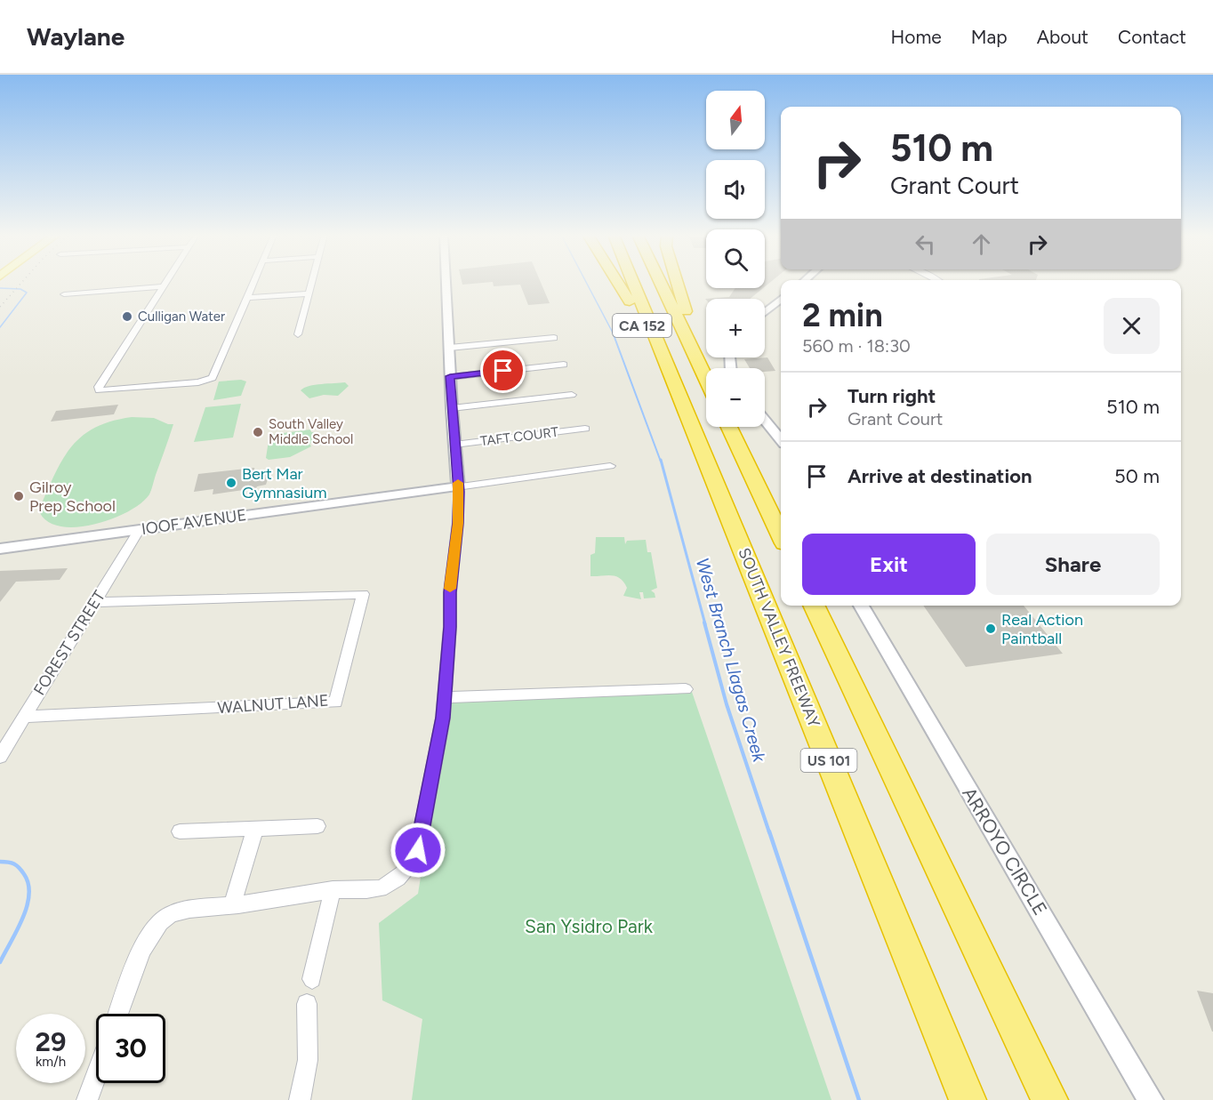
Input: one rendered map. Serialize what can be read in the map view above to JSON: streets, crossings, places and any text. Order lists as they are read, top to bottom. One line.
{"streets":{"highway":["CA 152","SOUTH VALLEY FREEWAY","US 101"],"street":["TAFT COURT","IOOF AVENUE","FOREST STREET","WALNUT LANE","ARROYO CIRCLE"]},"crossings":[["CA 152","SOUTH VALLEY FREEWAY"],["IOOF AVENUE","FOREST STREET"],["FOREST STREET","WALNUT LANE"]],"water":["West Branch Llagas Creek"],"parks":["San Ysidro Park"],"places":["Culligan Water","South Valley Middle School","Bert Mar Gymnasium","Gilroy Prep School","Real Action Paintball"],"north":"top","page":{"header":"Waylane","nav":["Home","Map","About","Contact"],"map_buttons":["+","−"],"turn":["510 m","Grant Court"],"heading":["2 min","560 m · 18:30"],"list":[{"name":"Turn right","note":"Grant Court","value":"510 m"},{"name":"Arrive at destination","value":"50 m"}],"buttons":["Exit","Share"],"speed":"29 km/h","limit":"30"}}
